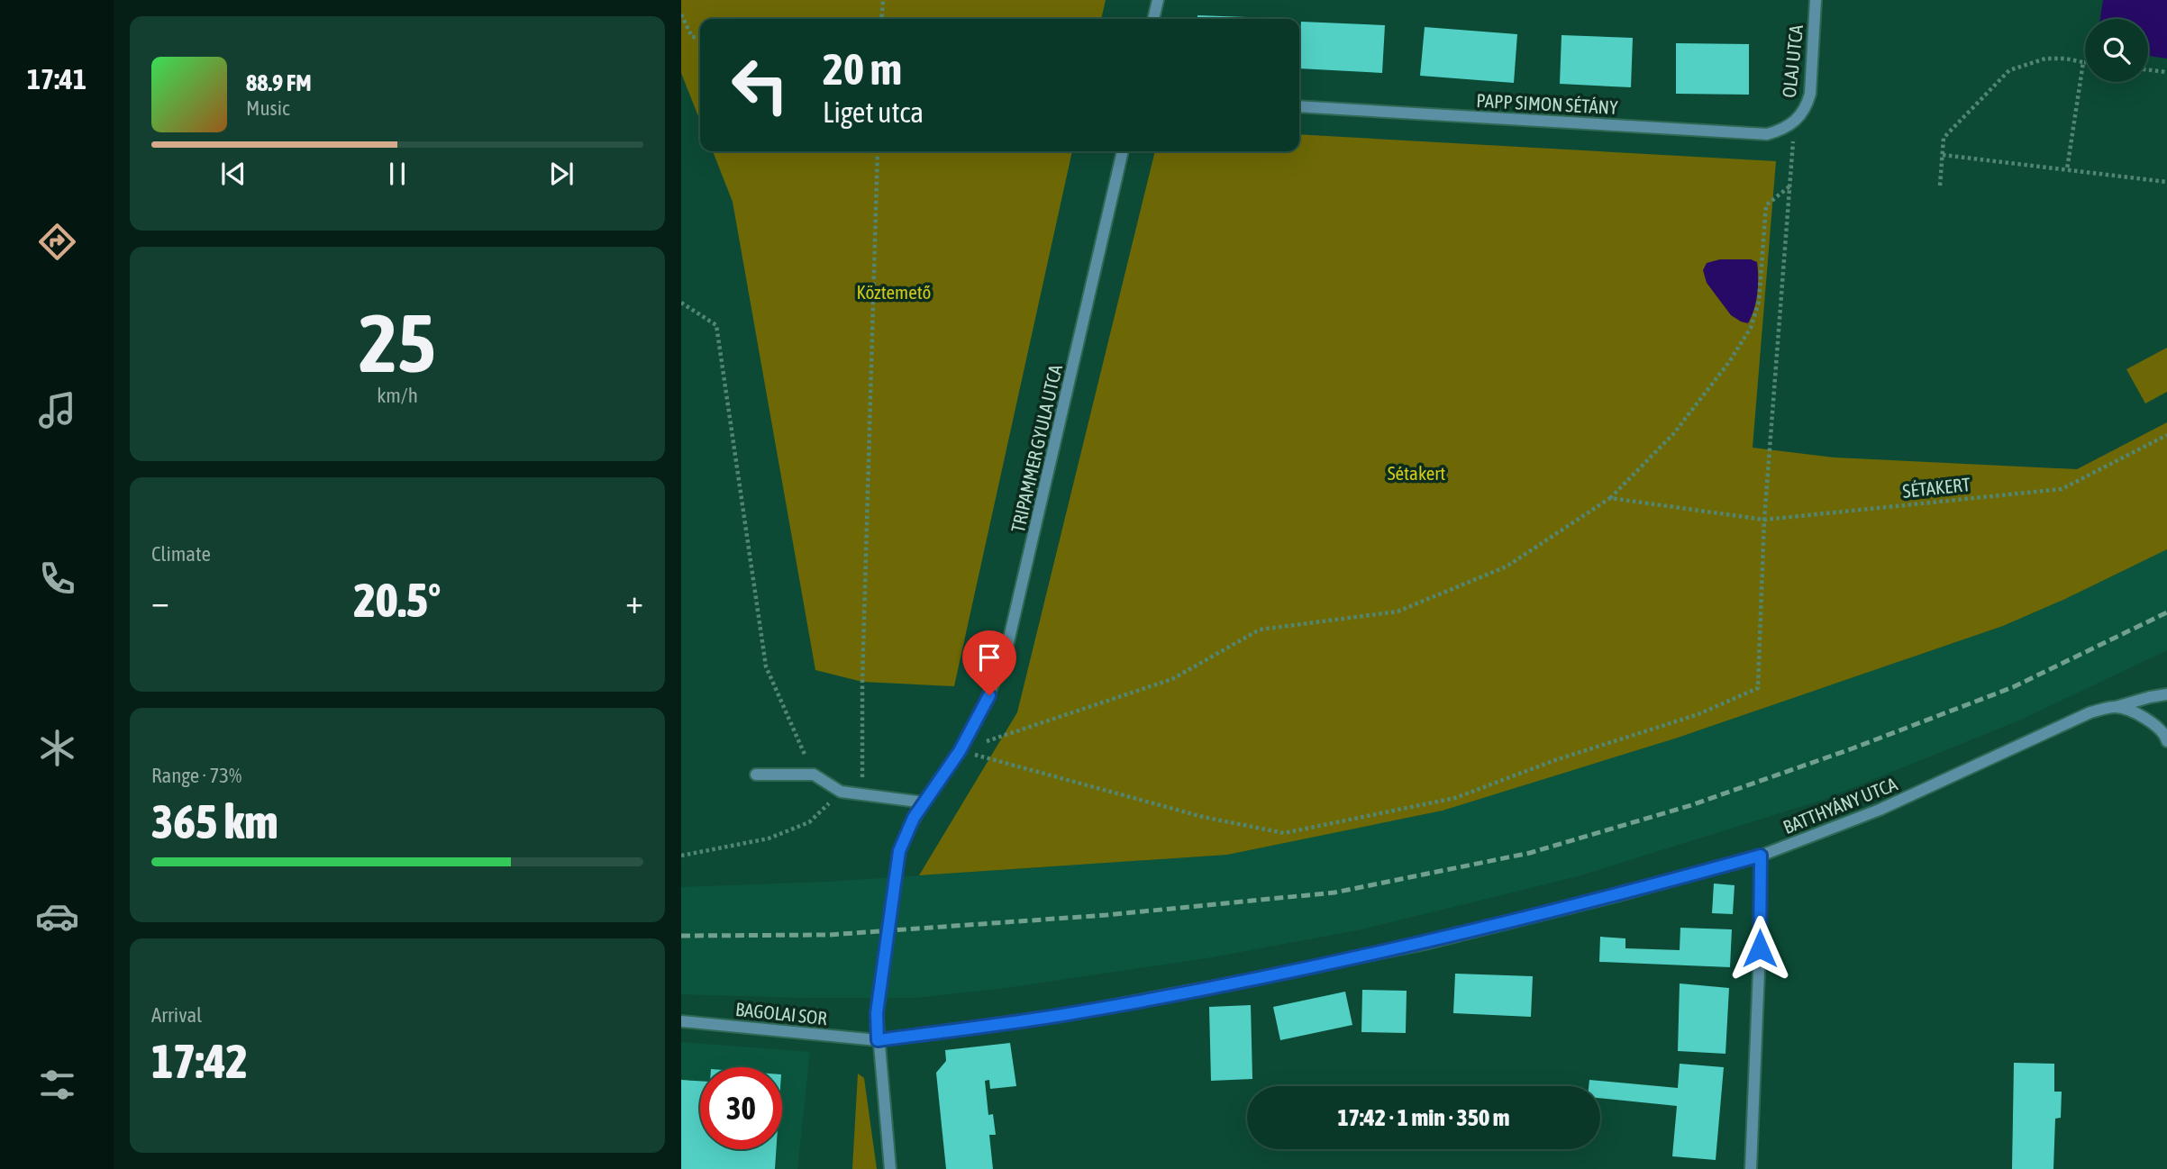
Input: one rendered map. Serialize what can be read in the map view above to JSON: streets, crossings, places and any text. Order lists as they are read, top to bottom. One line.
{"streets":{"street":["OLAJ UTCA","PAPP SIMON SÉTÁNY","TRIPAMMER GYULA UTCA","BATTHYÁNY UTCA","BAGOLAI SOR"],"path":["SÉTAKERT"]},"crossings":[["OLAJ UTCA","PAPP SIMON SÉTÁNY"],["TRIPAMMER GYULA UTCA","BATTHYÁNY UTCA"],["TRIPAMMER GYULA UTCA","BAGOLAI SOR"],["BATTHYÁNY UTCA","BAGOLAI SOR"]],"parks":["Köztemető","Sétakert"],"page":{"tabs":"17:41","turn":["20 m","Liget utca"],"song":["88.9 FM","Music"],"tile":[["25","km/h"],"Climate",["Range · 73%","365 km"],["Arrival","17:42"]],"heat":["−","20.5°","+"],"limit":"30","trip":"17:42 · 1 min · 350 m"}}
